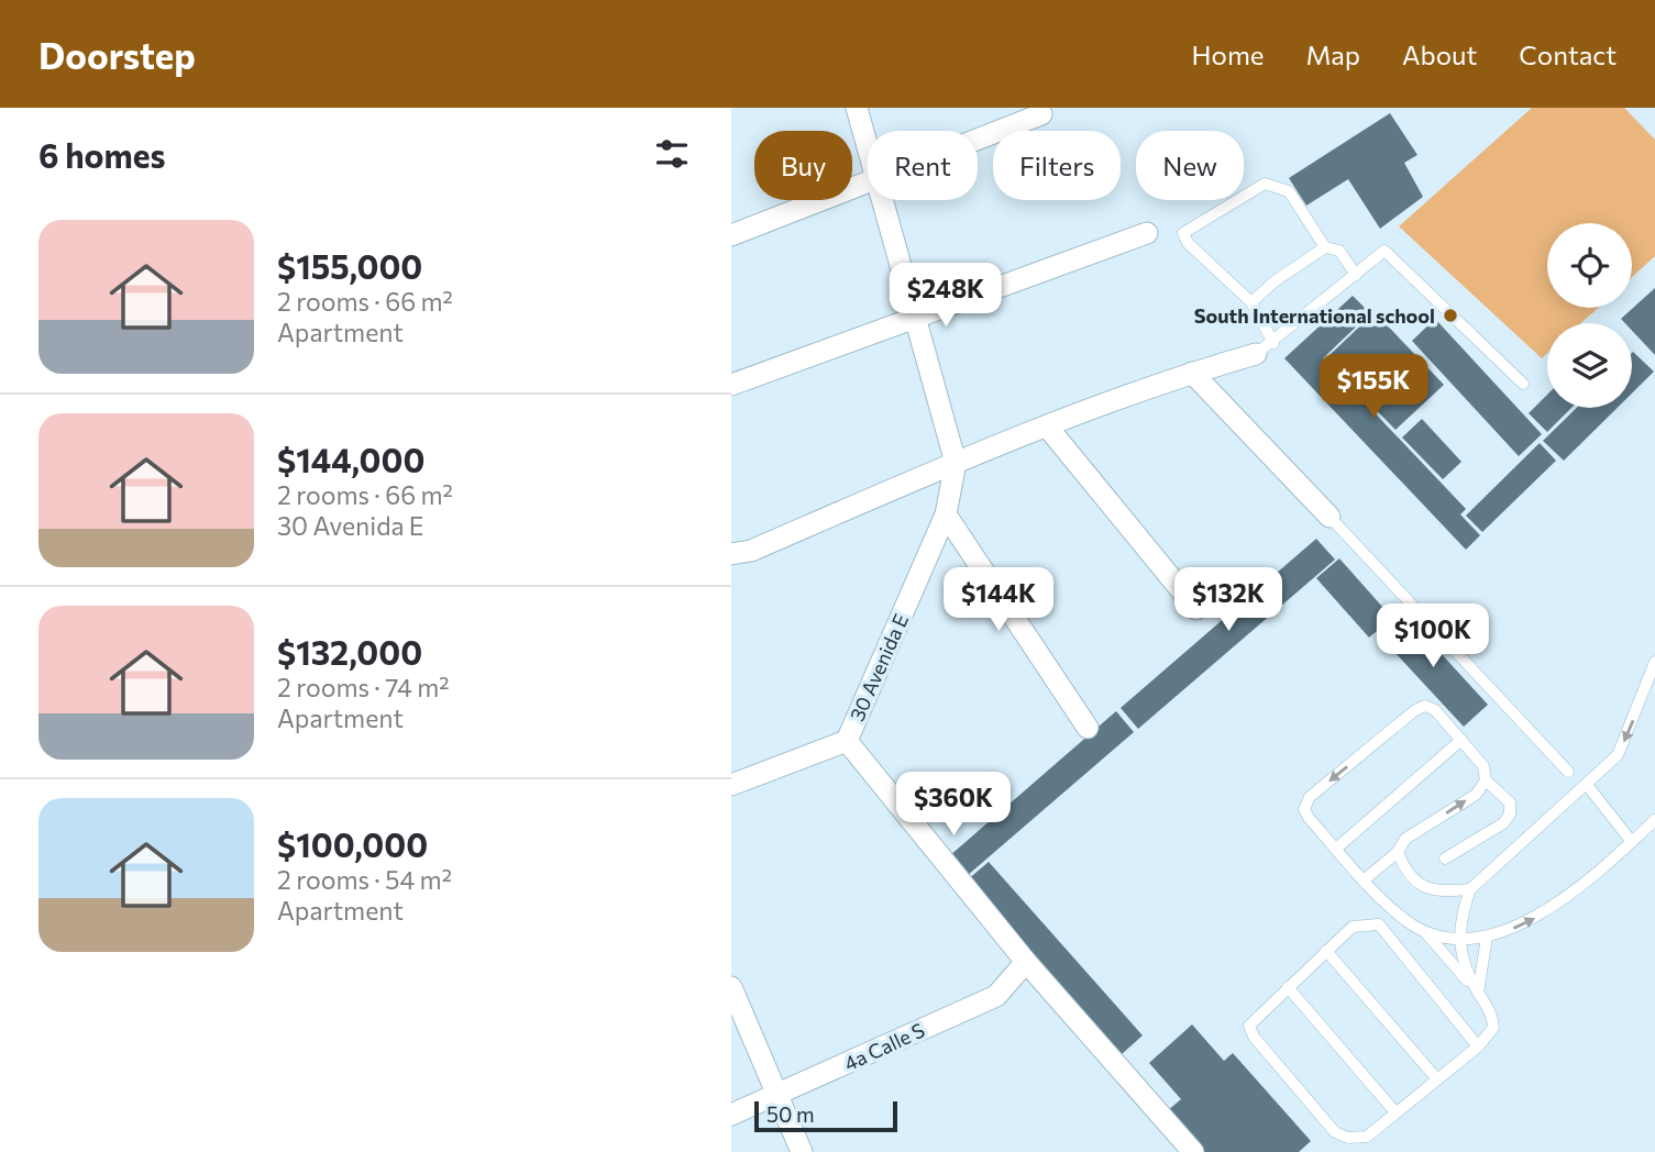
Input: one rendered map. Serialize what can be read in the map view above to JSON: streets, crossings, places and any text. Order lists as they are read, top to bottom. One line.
{"streets":{"street":["30 Avenida E","4a Calle S"]},"places":["South International school"],"scale_bar":"50 m","page":{"header":"Doorstep","nav":["Home","Map","About","Contact"],"heading":"6 homes","chip":["Buy","Rent","Filters","New"],"list":[{"name":"$155,000","note":"2 rooms · 66 m² · Apartment"},{"name":"$144,000","note":"2 rooms · 66 m² · 30 Avenida E"},{"name":"$132,000","note":"2 rooms · 74 m² · Apartment"},{"name":"$100,000","note":"2 rooms · 54 m² · Apartment"}],"price":["$248K","$155K","$144K","$132K","$100K","$360K"],"scale":"50 m"}}
